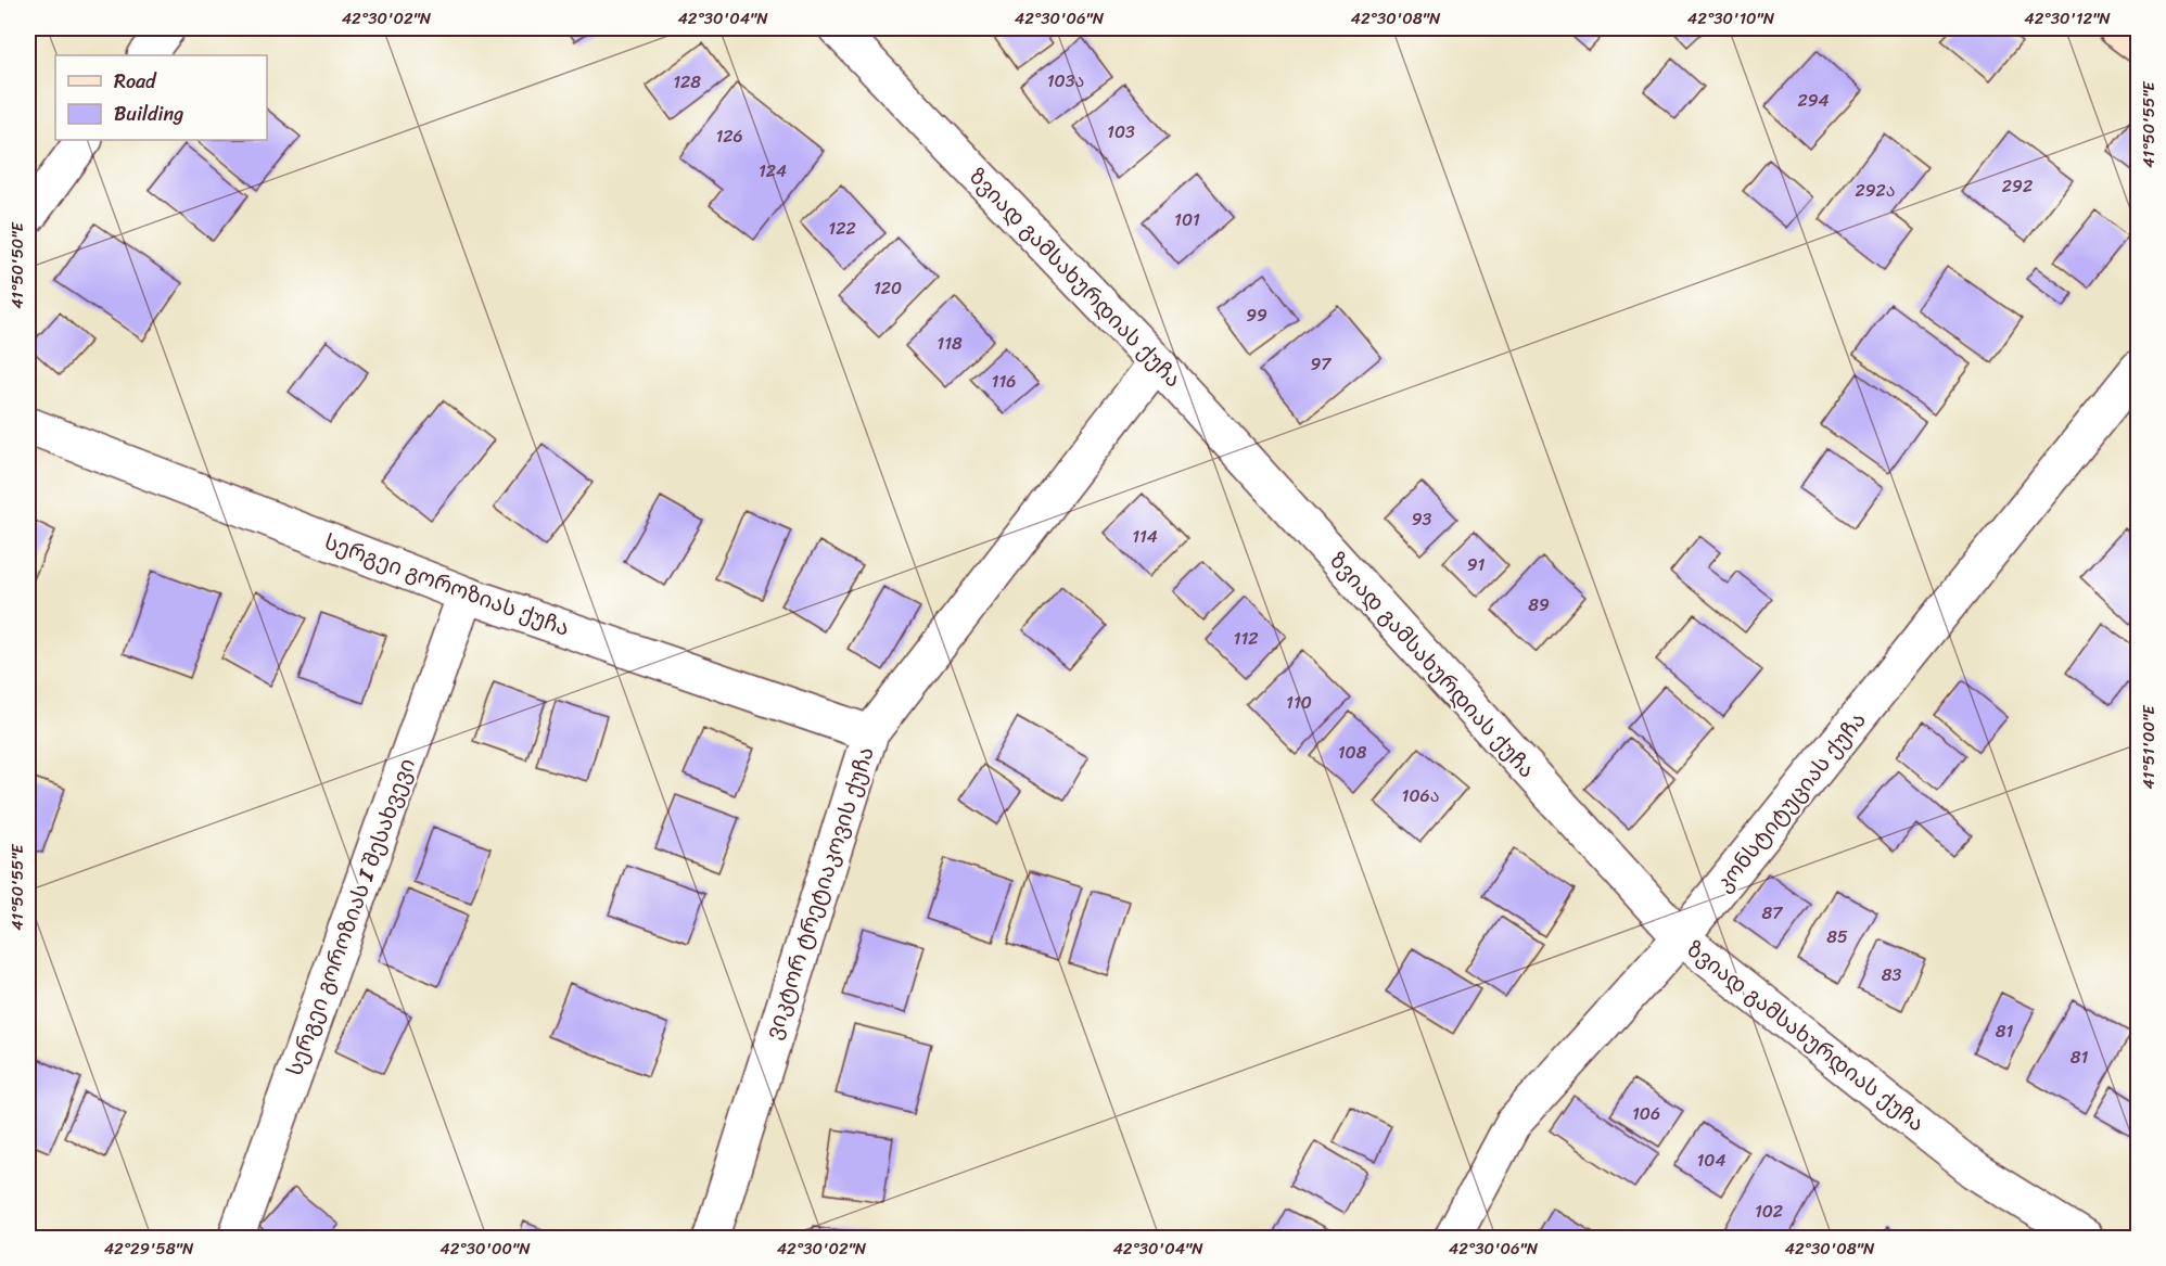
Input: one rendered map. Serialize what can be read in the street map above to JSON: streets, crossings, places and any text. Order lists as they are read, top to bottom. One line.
{"streets":{"street":["ზვიად გამსახურდიას ქუჩა","სერგეი გოროზიას ქუჩა","კონსტიტუციას ქუჩა","ვიკტორ ტრეტიაკოვის ქუჩა","სერგეი გოროზიას I შესახვევი"]},"crossings":[["ზვიად გამსახურდიას ქუჩა","კონსტიტუციას ქუჩა"],["ზვიად გამსახურდიას ქუჩა","ვიკტორ ტრეტიაკოვის ქუჩა"],["სერგეი გოროზიას ქუჩა","ვიკტორ ტრეტიაკოვის ქუჩა"],["სერგეი გოროზიას ქუჩა","სერგეი გოროზიას I შესახვევი"]],"house_numbers":["103ა","128","294","103","126","124","292","292ა","101","122","120","99","118","97","116","93","114","91","89","112","110","108","106ა","87","85","83","81","81","106","104","102"],"legend":["Road","Building"],"coordinates":["42°30'02\"N","42°30'04\"N","42°30'06\"N","42°30'08\"N","42°30'10\"N","42°30'12\"N","41°50'55\"E","41°50'50\"E","41°51'00\"E","42°29'58\"N","42°30'00\"N"]}
